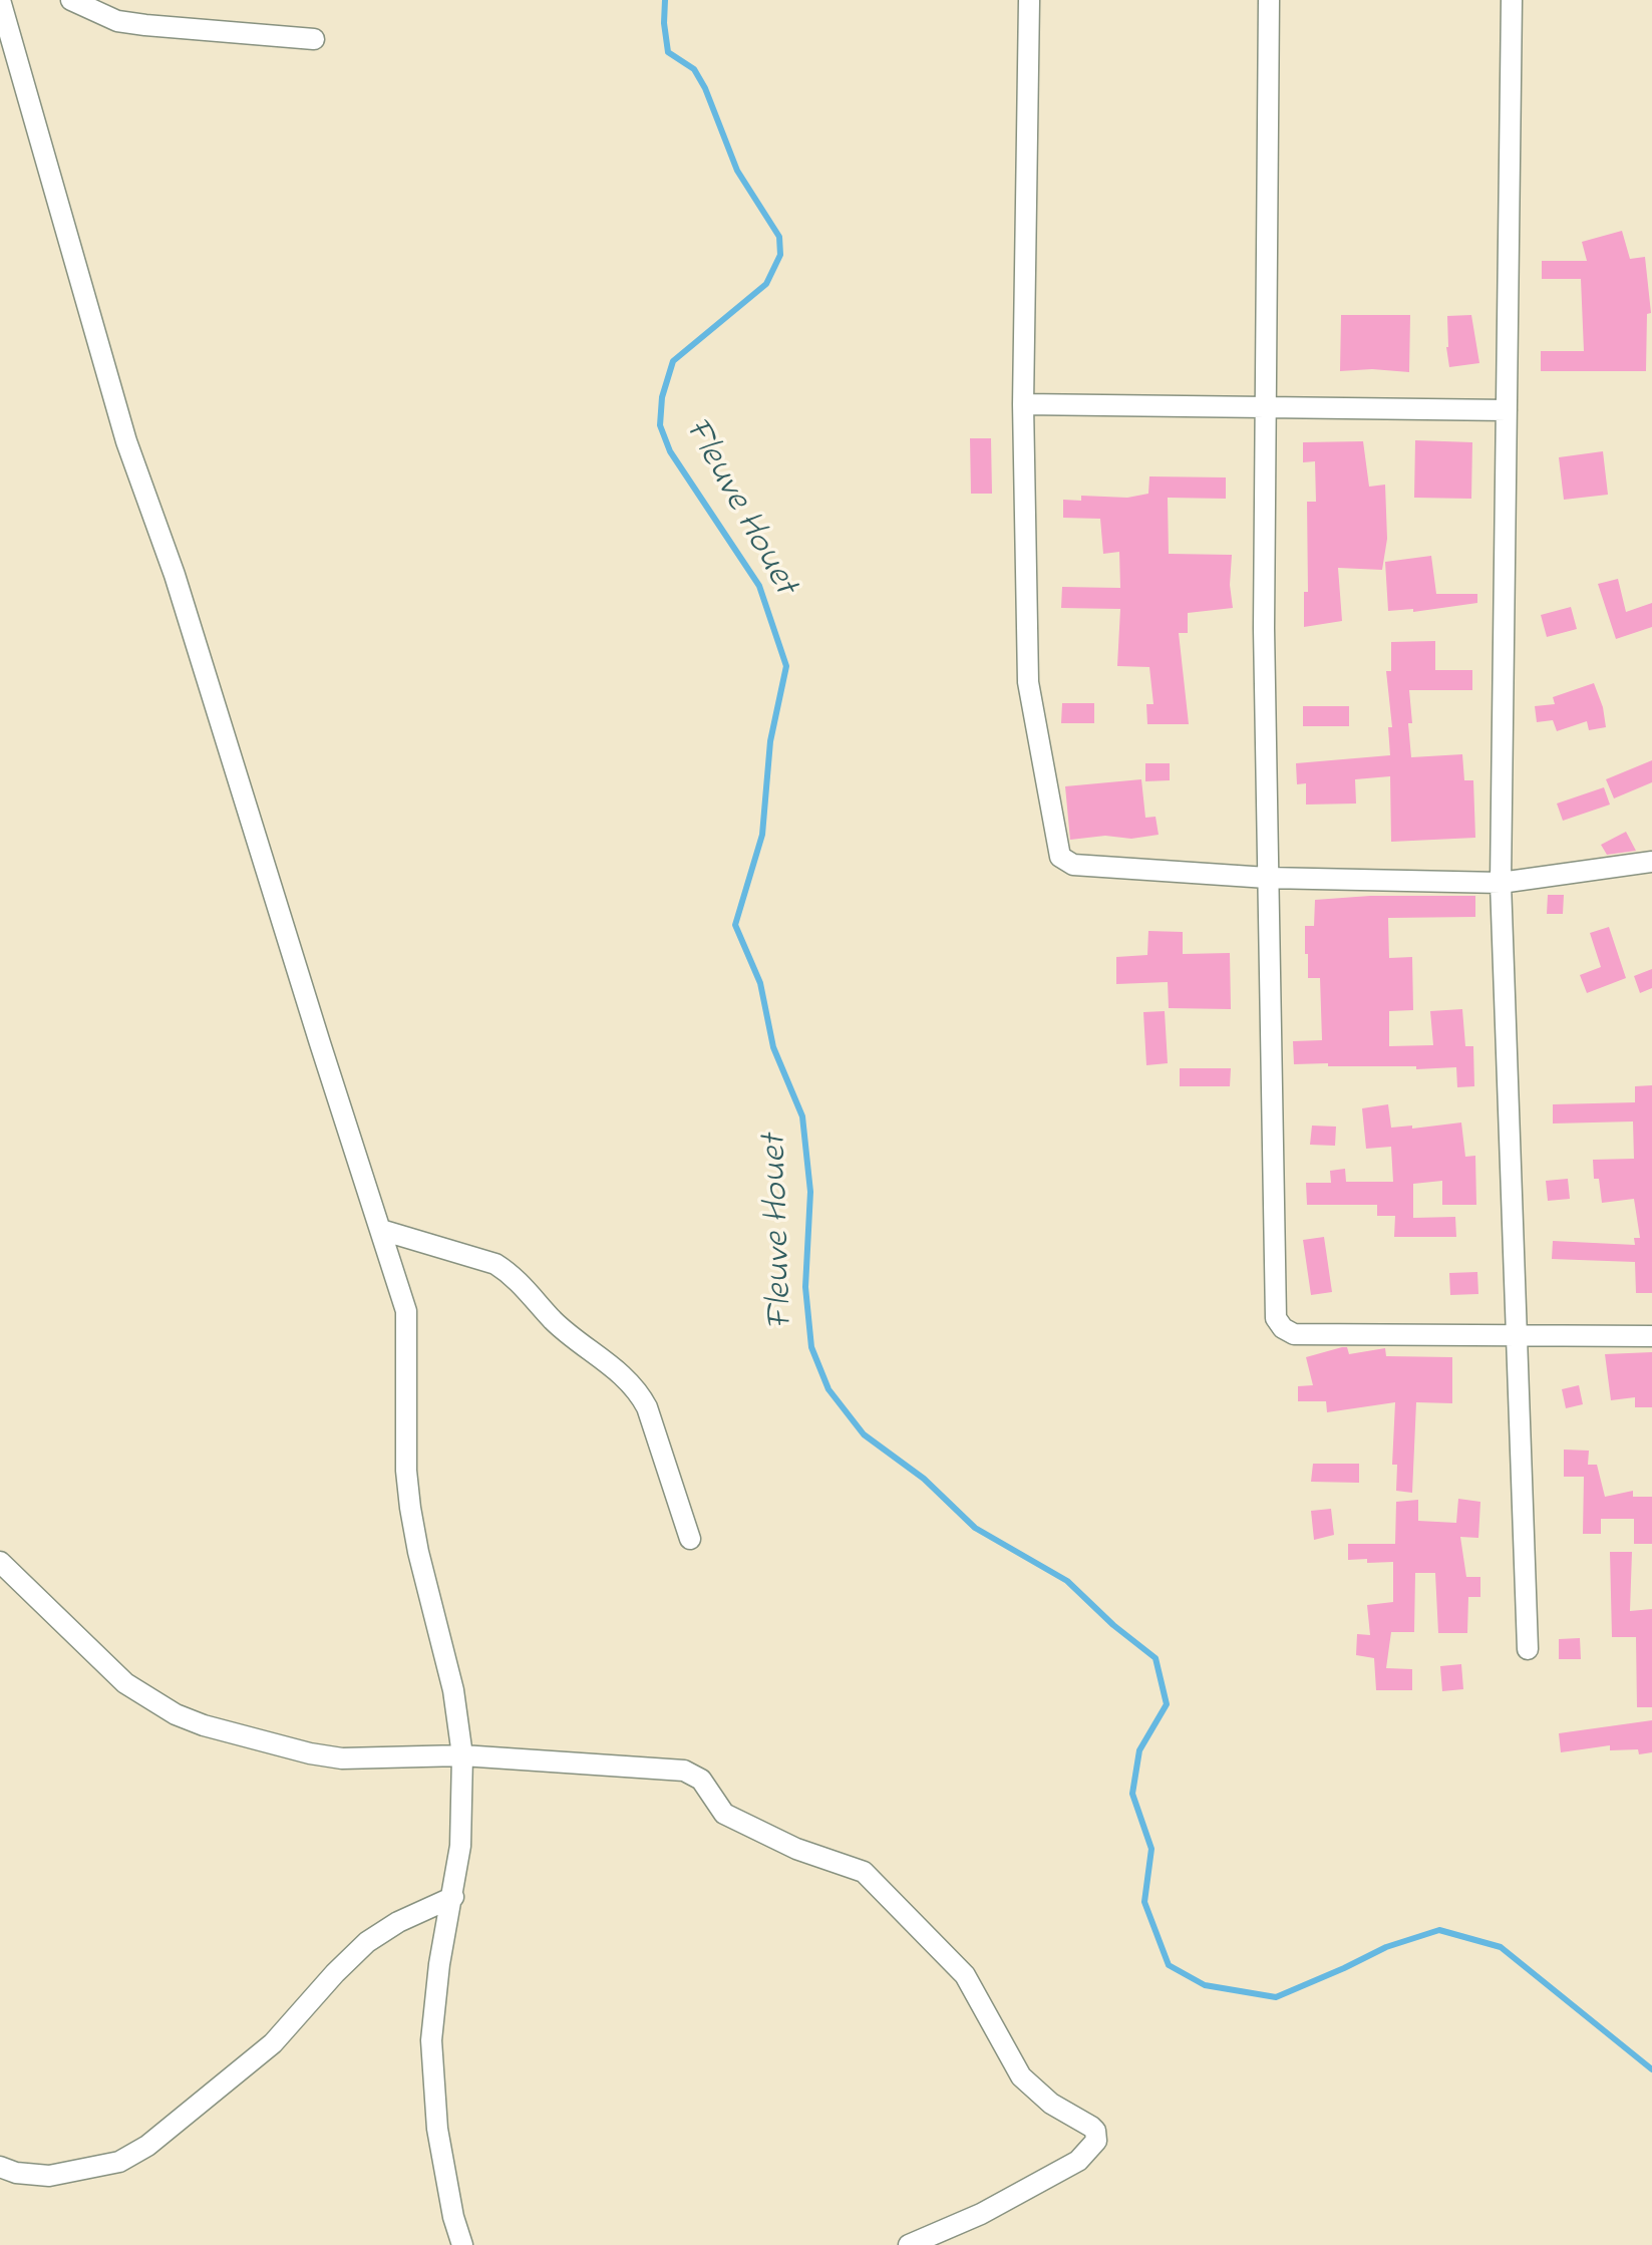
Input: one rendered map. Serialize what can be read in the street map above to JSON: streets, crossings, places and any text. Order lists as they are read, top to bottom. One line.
{"water":["Fleuve Houet"]}
